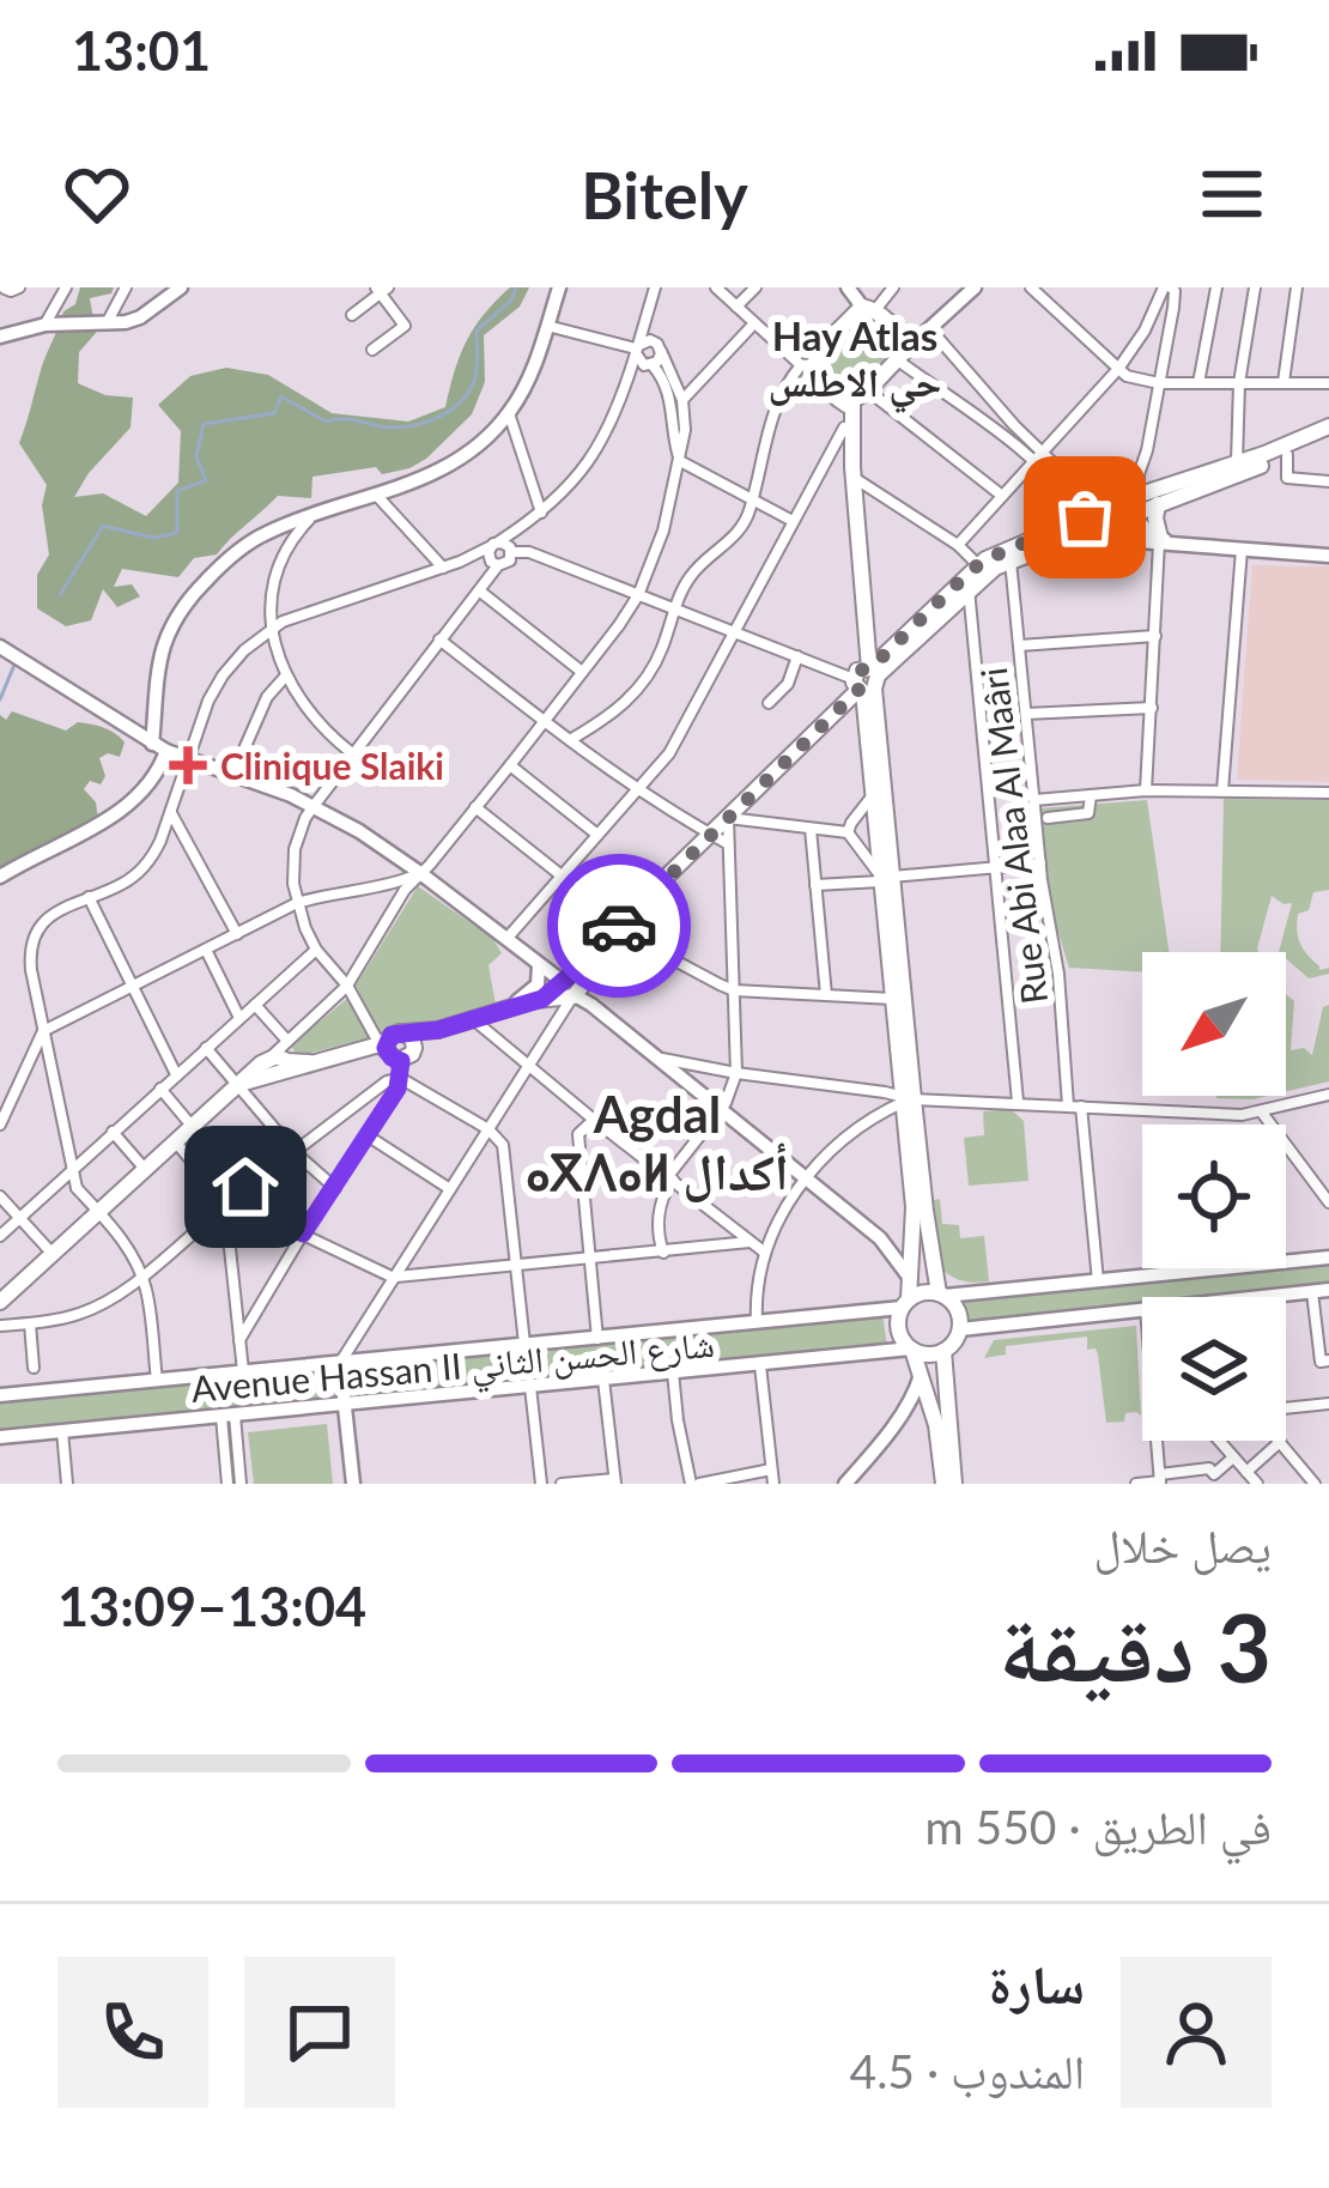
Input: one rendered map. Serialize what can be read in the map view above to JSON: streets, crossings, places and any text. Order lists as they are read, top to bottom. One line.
{"streets":{"main road":["Avenue Hassan II شارع الحسن الثاني"],"street":["Rue Abi Alaa Al Maâri"]},"districts":["Hay Atlas حي الاطلس","Agdal ⴰⴳⴷⴰⵍ أكدال"],"places":{"health":["Clinique Slaiki"]},"north":"bottom left","page":{"status":"13:01","header":"Bitely","heading":["3 دقيقة","يصل خلال","13:04–13:09"],"panel":["سارة","المندوب · 4.5"],"bar":"في الطريق · 550 m"}}
